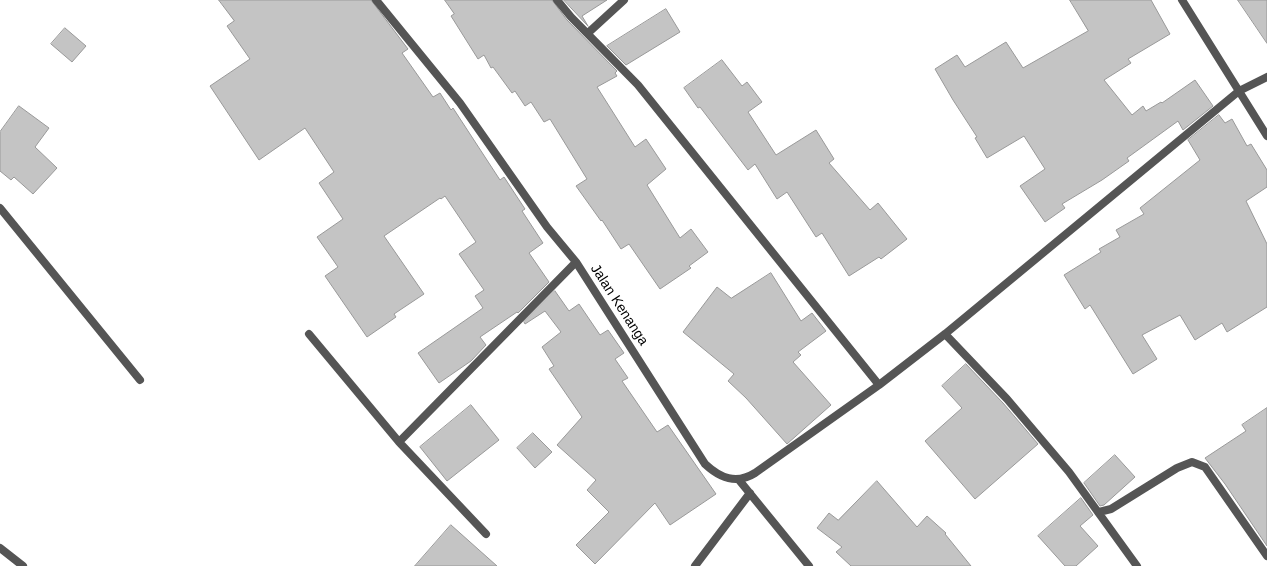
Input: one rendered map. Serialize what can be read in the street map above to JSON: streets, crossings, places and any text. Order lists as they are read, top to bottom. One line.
{"streets":{"street":["Jalan Kenanga"]}}
